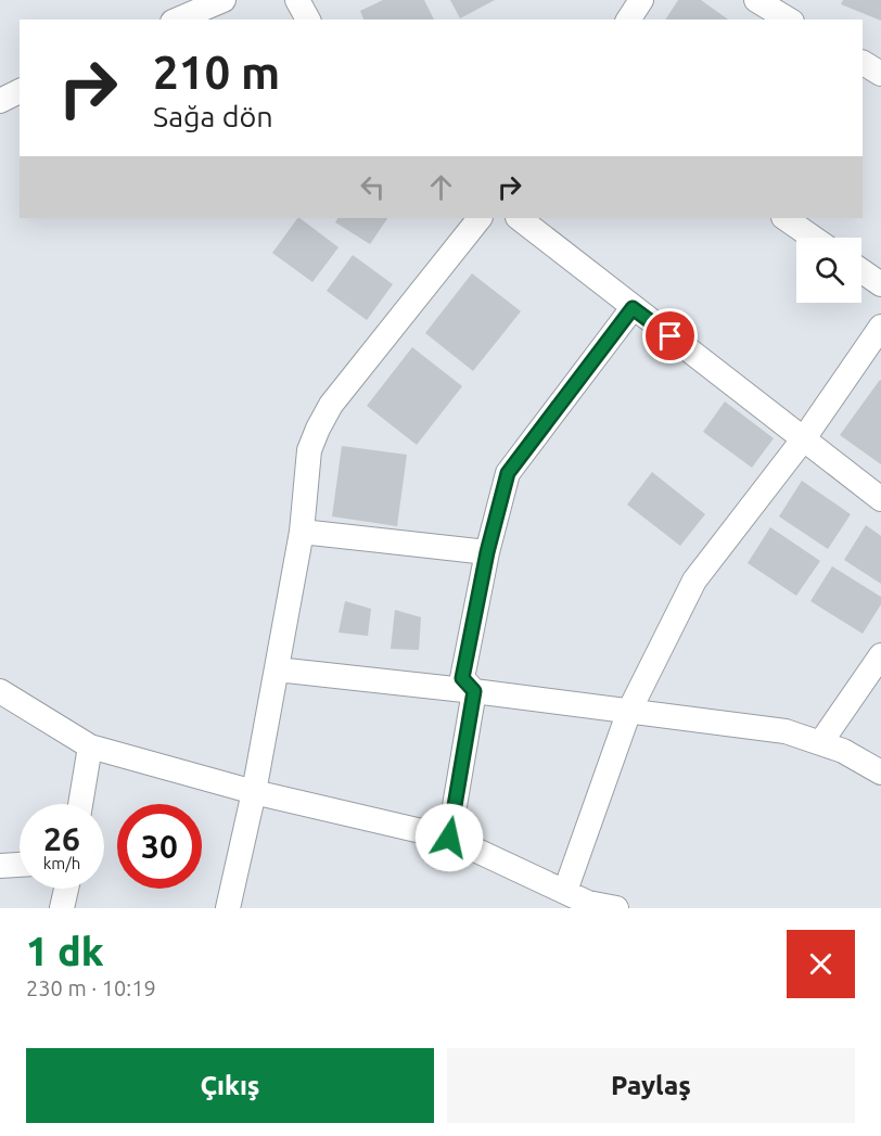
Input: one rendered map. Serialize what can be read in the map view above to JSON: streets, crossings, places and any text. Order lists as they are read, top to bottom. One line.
{"page":{"turn":["210 m","Sağa dön"],"speed":"26 km/h","limit":"30","heading":["1 dk","230 m · 10:19"],"buttons":["Çıkış","Paylaş"]}}
